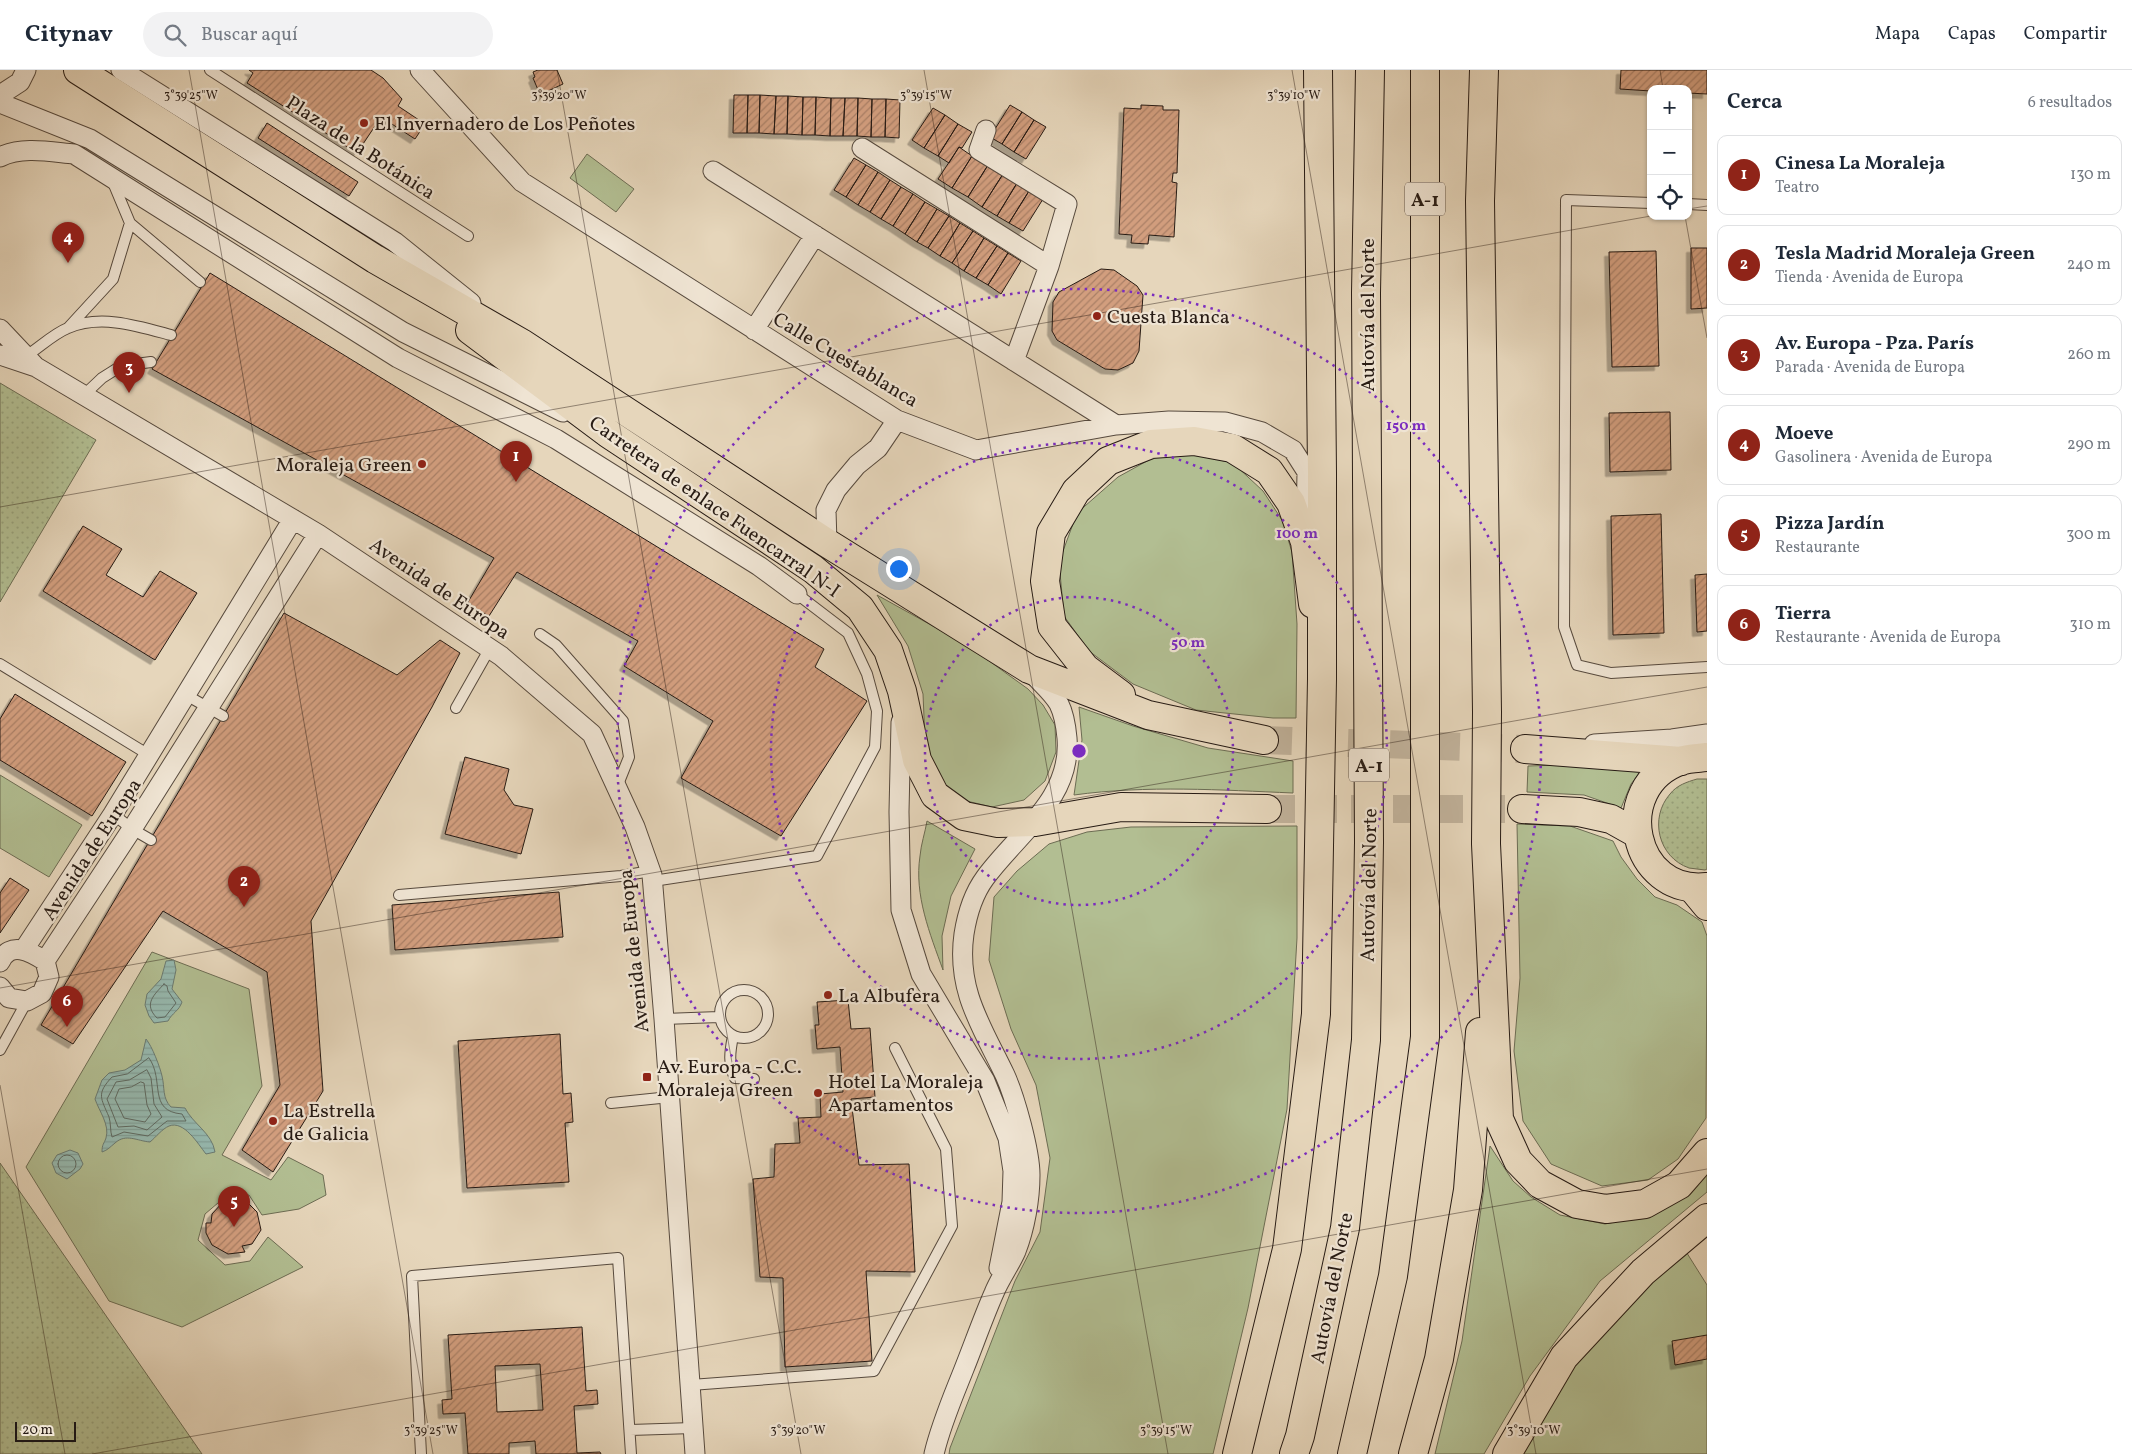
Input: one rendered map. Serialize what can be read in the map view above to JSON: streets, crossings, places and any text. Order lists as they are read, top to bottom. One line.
{"streets":{"main road":["A-1","Autovía del Norte","Carretera de enlace Fuencarral N-I"],"street":["Calle Cuestablanca","Avenida de Europa"],"lane":["Plaza de la Botánica"]},"crossings":[["Calle Cuestablanca","Carretera de enlace Fuencarral N-I"]],"places":{"other":["El Invernadero de Los Peñotes","Cuesta Blanca","Moraleja Green","La Albufera","Hotel La Moraleja Apartamentos","La Estrella de Galicia"],"transit":["Av. Europa - C.C. Moraleja Green"]},"scale_bar":"20 m","page":{"header":"Citynav","search":"Buscar aquí","nav":["Mapa","Capas","Compartir"],"heading":["Cerca","6 resultados"],"map_buttons":["+","−"],"list":[{"mark":"1","name":"Cinesa La Moraleja","note":"Teatro","value":"130 m"},{"mark":"2","name":"Tesla Madrid Moraleja Green","note":"Tienda · Avenida de Europa","value":"240 m"},{"mark":"3","name":"Av. Europa - Pza. París","note":"Parada · Avenida de Europa","value":"260 m"},{"mark":"4","name":"Moeve","note":"Gasolinera · Avenida de Europa","value":"290 m"},{"mark":"5","name":"Pizza Jardín","note":"Restaurante","value":"300 m"},{"mark":"6","name":"Tierra","note":"Restaurante · Avenida de Europa","value":"310 m"}],"pins":["4","3","1","2","6","5"],"scale":"20 m"},"coordinates":["3°39'25\"W","3°39'20\"W","3°39'15\"W","3°39'10\"W"],"rings":["150 m","100 m","50 m"]}
